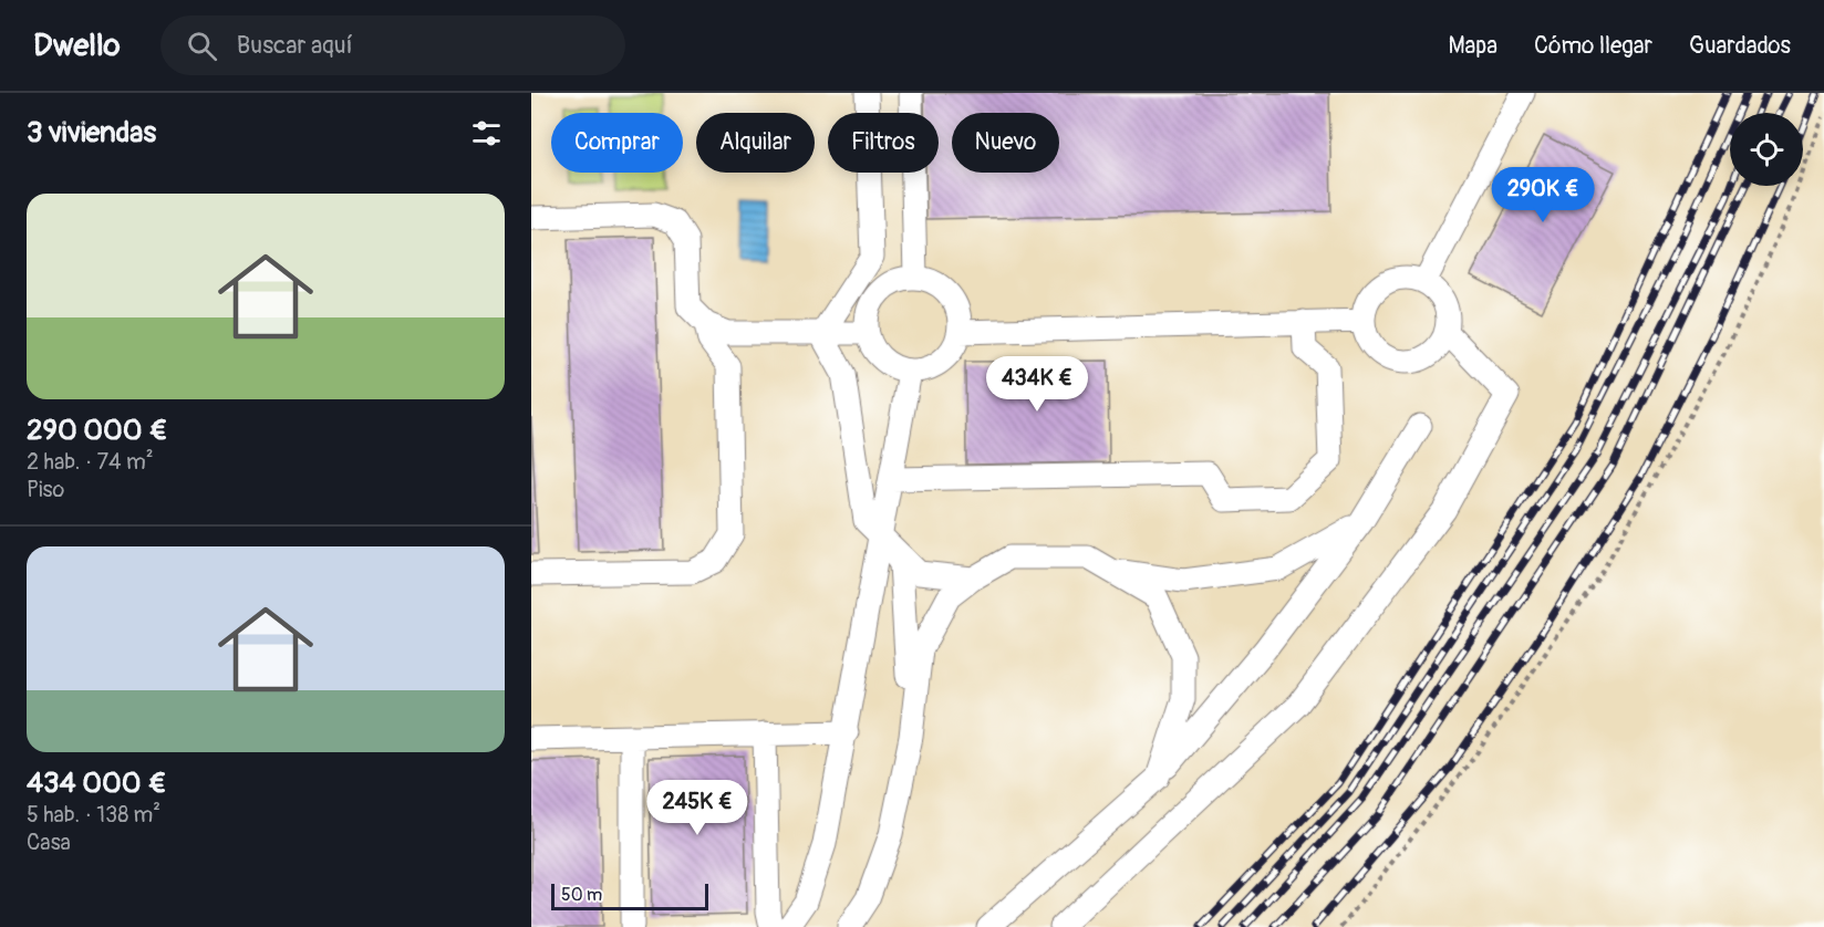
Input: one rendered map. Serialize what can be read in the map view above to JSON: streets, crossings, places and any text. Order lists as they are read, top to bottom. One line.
{"scale_bar":"50 m","page":{"header":"Dwello","search":"Buscar aquí","nav":["Mapa","Cómo llegar","Guardados"],"heading":"3 viviendas","chip":["Comprar","Alquilar","Filtros","Nuevo"],"price":["290K €","434K €","245K €"],"list":[{"name":"290 000 €","note":"2 hab. · 74 m² · Piso"},{"name":"434 000 €","note":"5 hab. · 138 m² · Casa"}],"scale":"50 m"}}
